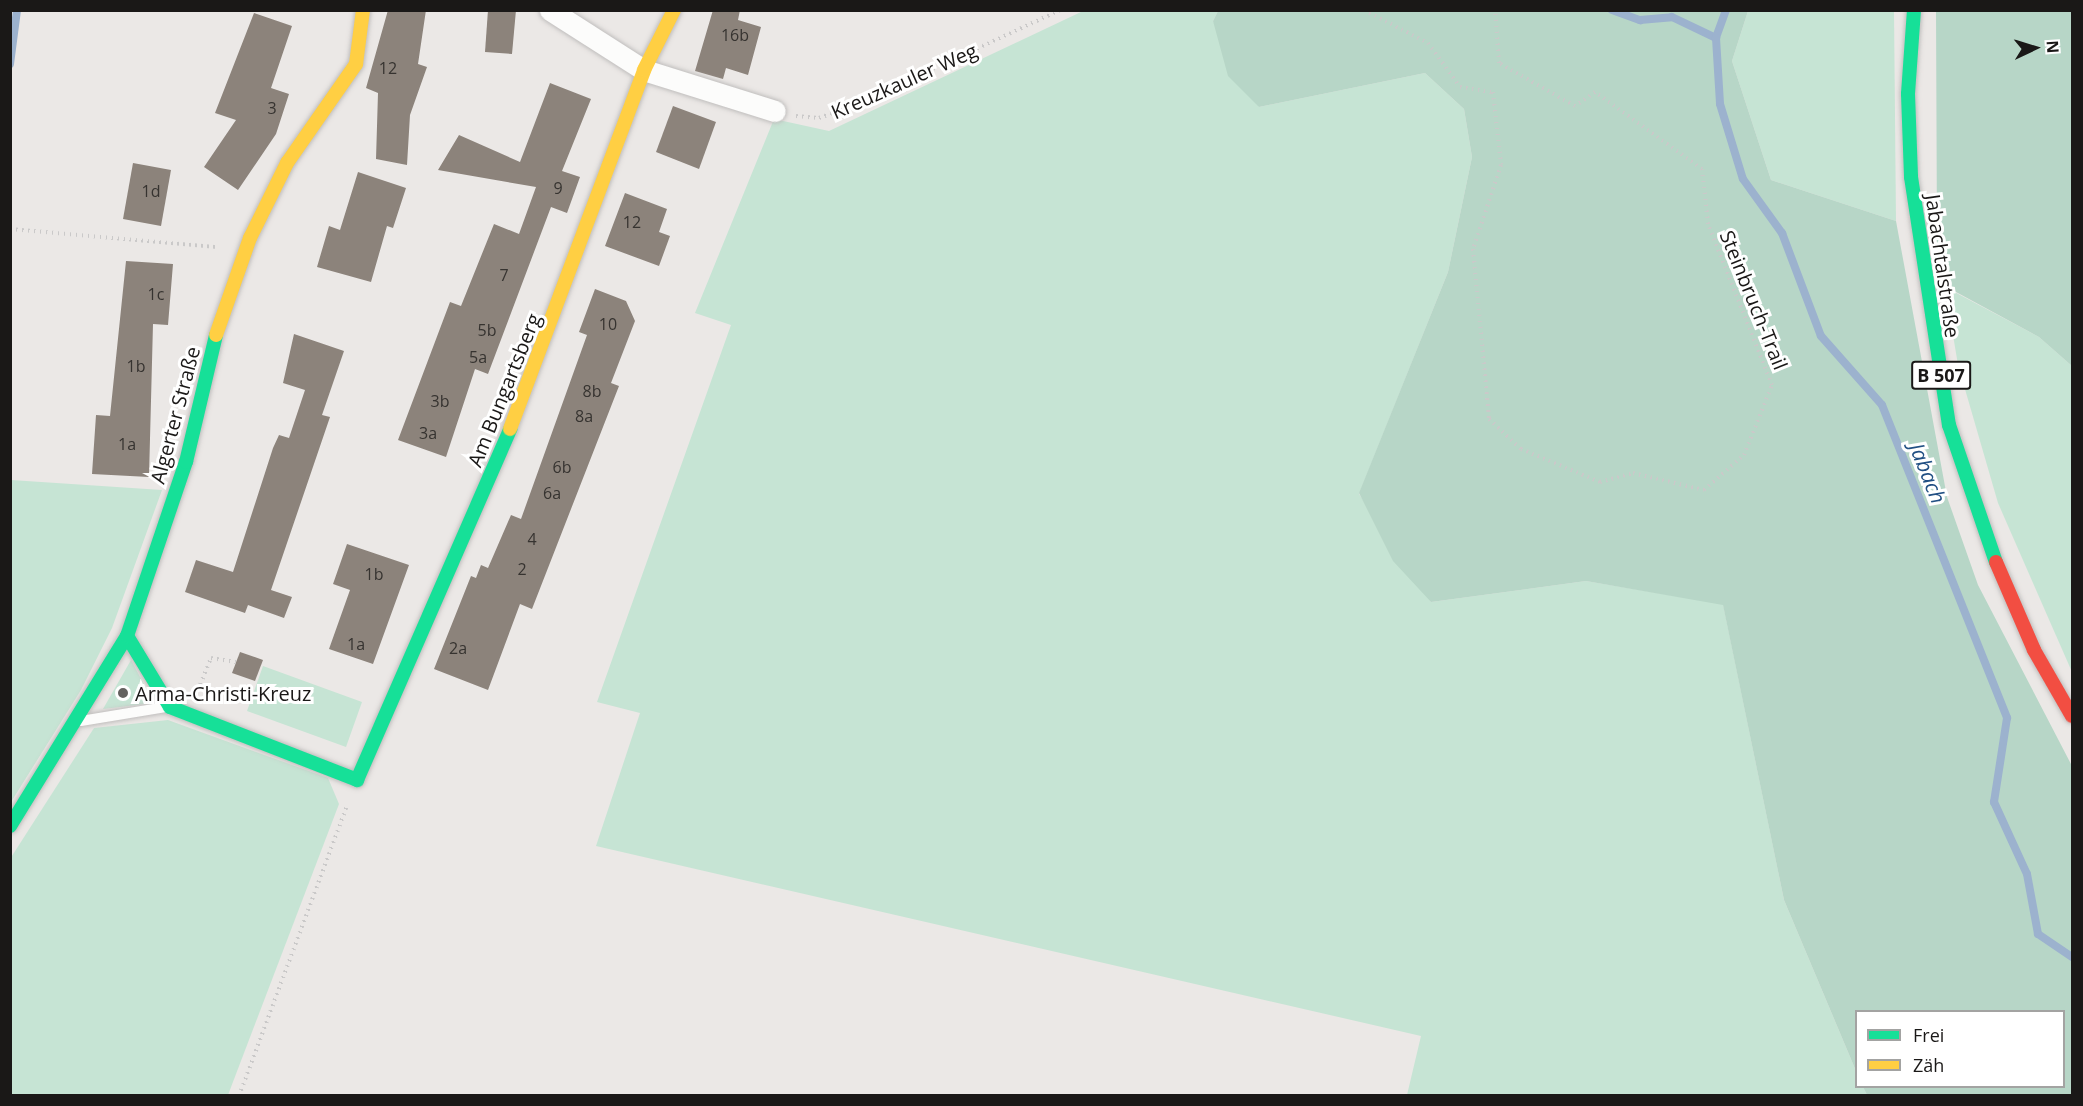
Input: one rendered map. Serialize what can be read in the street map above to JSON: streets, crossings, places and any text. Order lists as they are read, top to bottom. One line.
{"streets":{"street":["Jabachtalstraße","B 507","Am Bungartsberg","Algerter Straße"],"path":["Kreuzkauler Weg","Steinbruch-Trail"]},"water":["Jabach"],"places":["Arma-Christi-Kreuz"],"house_numbers":["16b","12","3","9","1d","12","7","1c","10","5b","5a","1b","8b","3b","8a","3a","1a","6b","6a","4","2","1b","1a","2a"],"legend":["Frei","Zäh"],"north":"right"}
